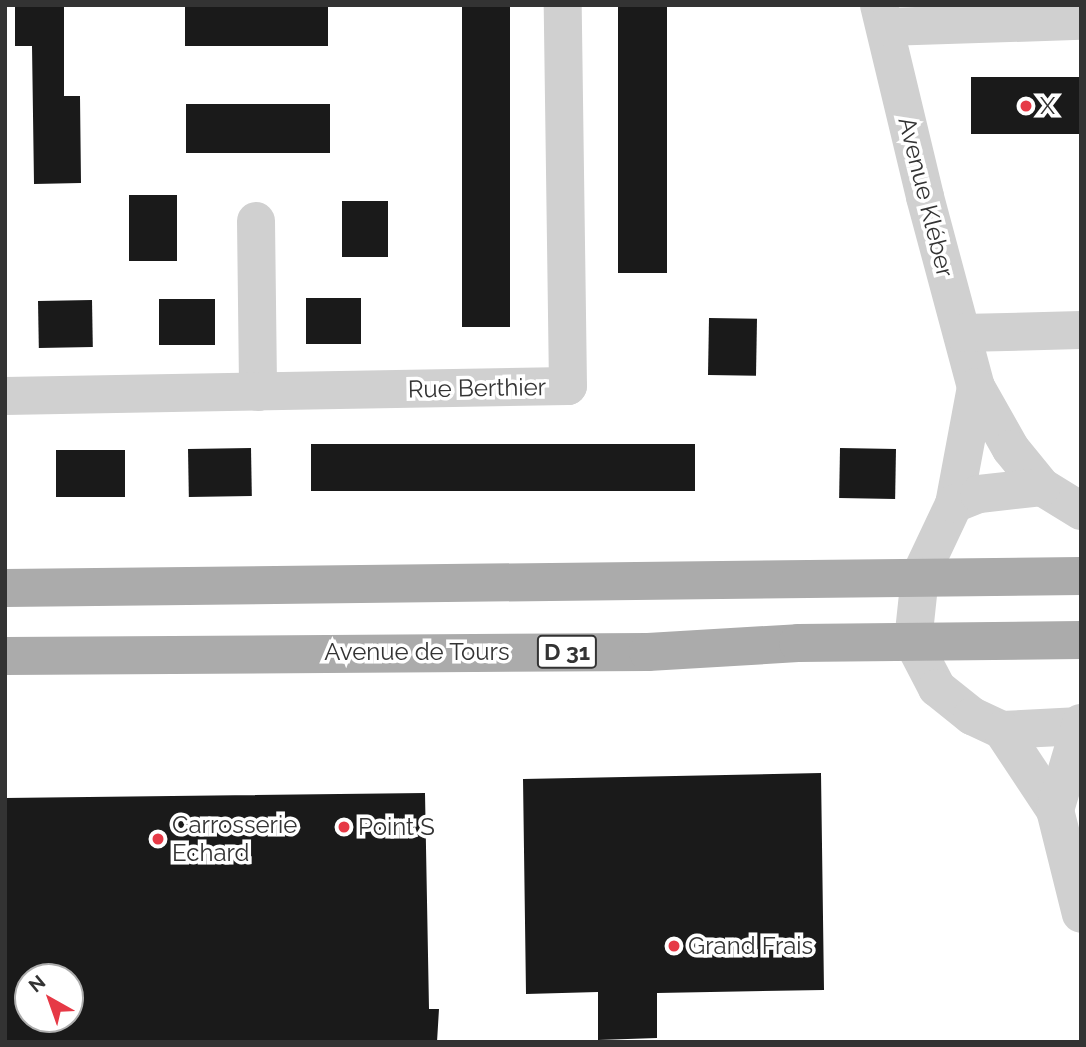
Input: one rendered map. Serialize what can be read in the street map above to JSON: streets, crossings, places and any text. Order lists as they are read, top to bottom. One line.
{"streets":{"main road":["Avenue de Tours","D 31"],"street":["Avenue Kléber","Rue Berthier"]},"places":["X","Point S","Carrosserie Echard","Grand Frais"],"north":"top left"}
